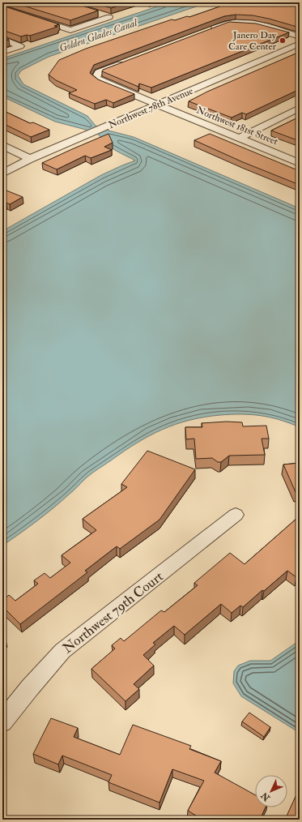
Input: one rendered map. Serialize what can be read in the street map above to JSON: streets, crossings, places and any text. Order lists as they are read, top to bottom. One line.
{"streets":{"street":["Northwest 78th Avenue","Northwest 181st Street","Northwest 79th Court"]},"crossings":[["Northwest 78th Avenue","Northwest 181st Street"]],"water":["Golden Glades Canal"],"places":["Janero Day Care Center"],"north":"bottom left"}
